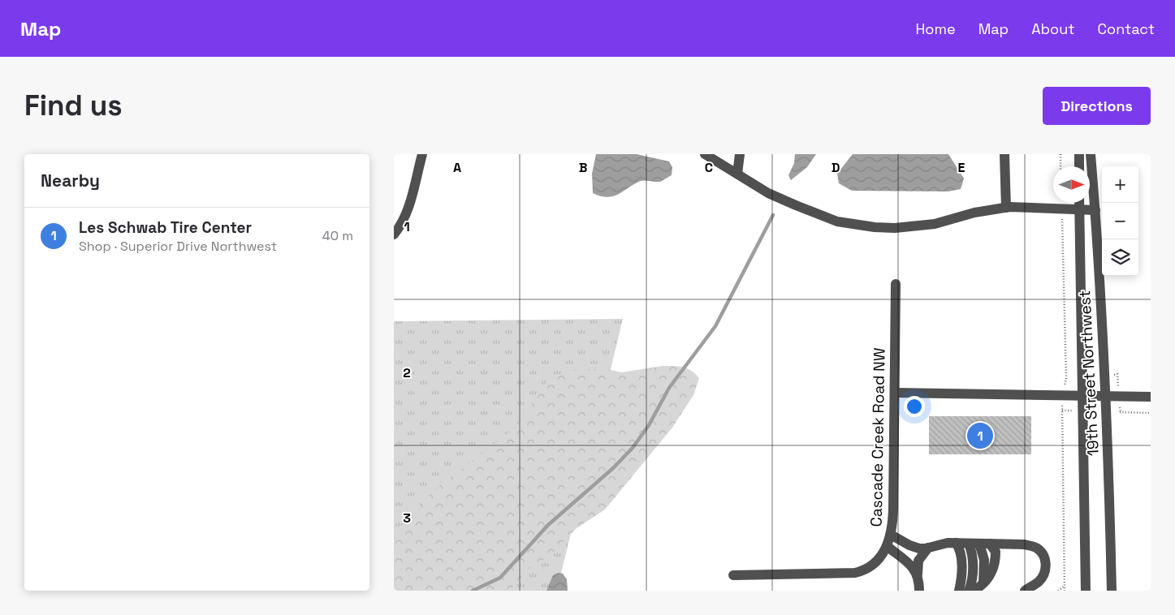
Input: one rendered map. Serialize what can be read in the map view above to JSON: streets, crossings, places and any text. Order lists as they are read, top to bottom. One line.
{"streets":{"street":["19th Street Northwest","Cascade Creek Road NW"]},"north":"right","page":{"header":"Map","nav":["Home","Map","About","Contact"],"buttons":"Directions","title":"Find us","heading":"Nearby","map_buttons":["+","−"],"list":[{"mark":"1","name":"Les Schwab Tire Center","note":"Shop · Superior Drive Northwest","value":"40 m"}],"pins":"1"},"grid":{"columns":["A","B","C","D","E"],"rows":["1","2","3"]}}
